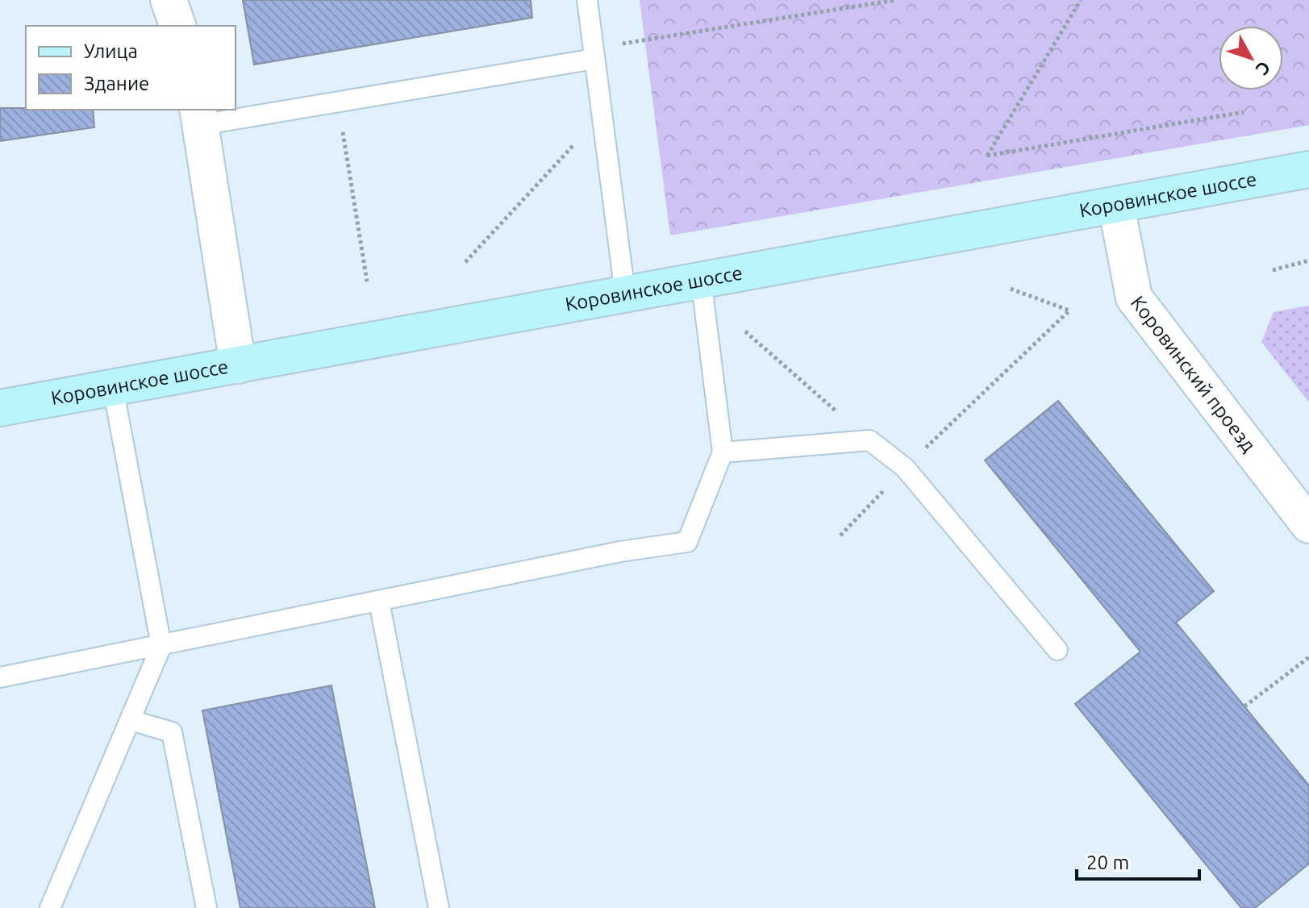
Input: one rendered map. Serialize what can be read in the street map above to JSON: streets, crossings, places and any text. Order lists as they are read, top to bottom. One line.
{"streets":{"main road":["Коровинское шоссе"],"street":["Коровинский проезд"]},"crossings":[["Коровинское шоссе","Коровинский проезд"]],"legend":["Улица","Здание"],"scale_bar":"20 m","north":"bottom right"}
